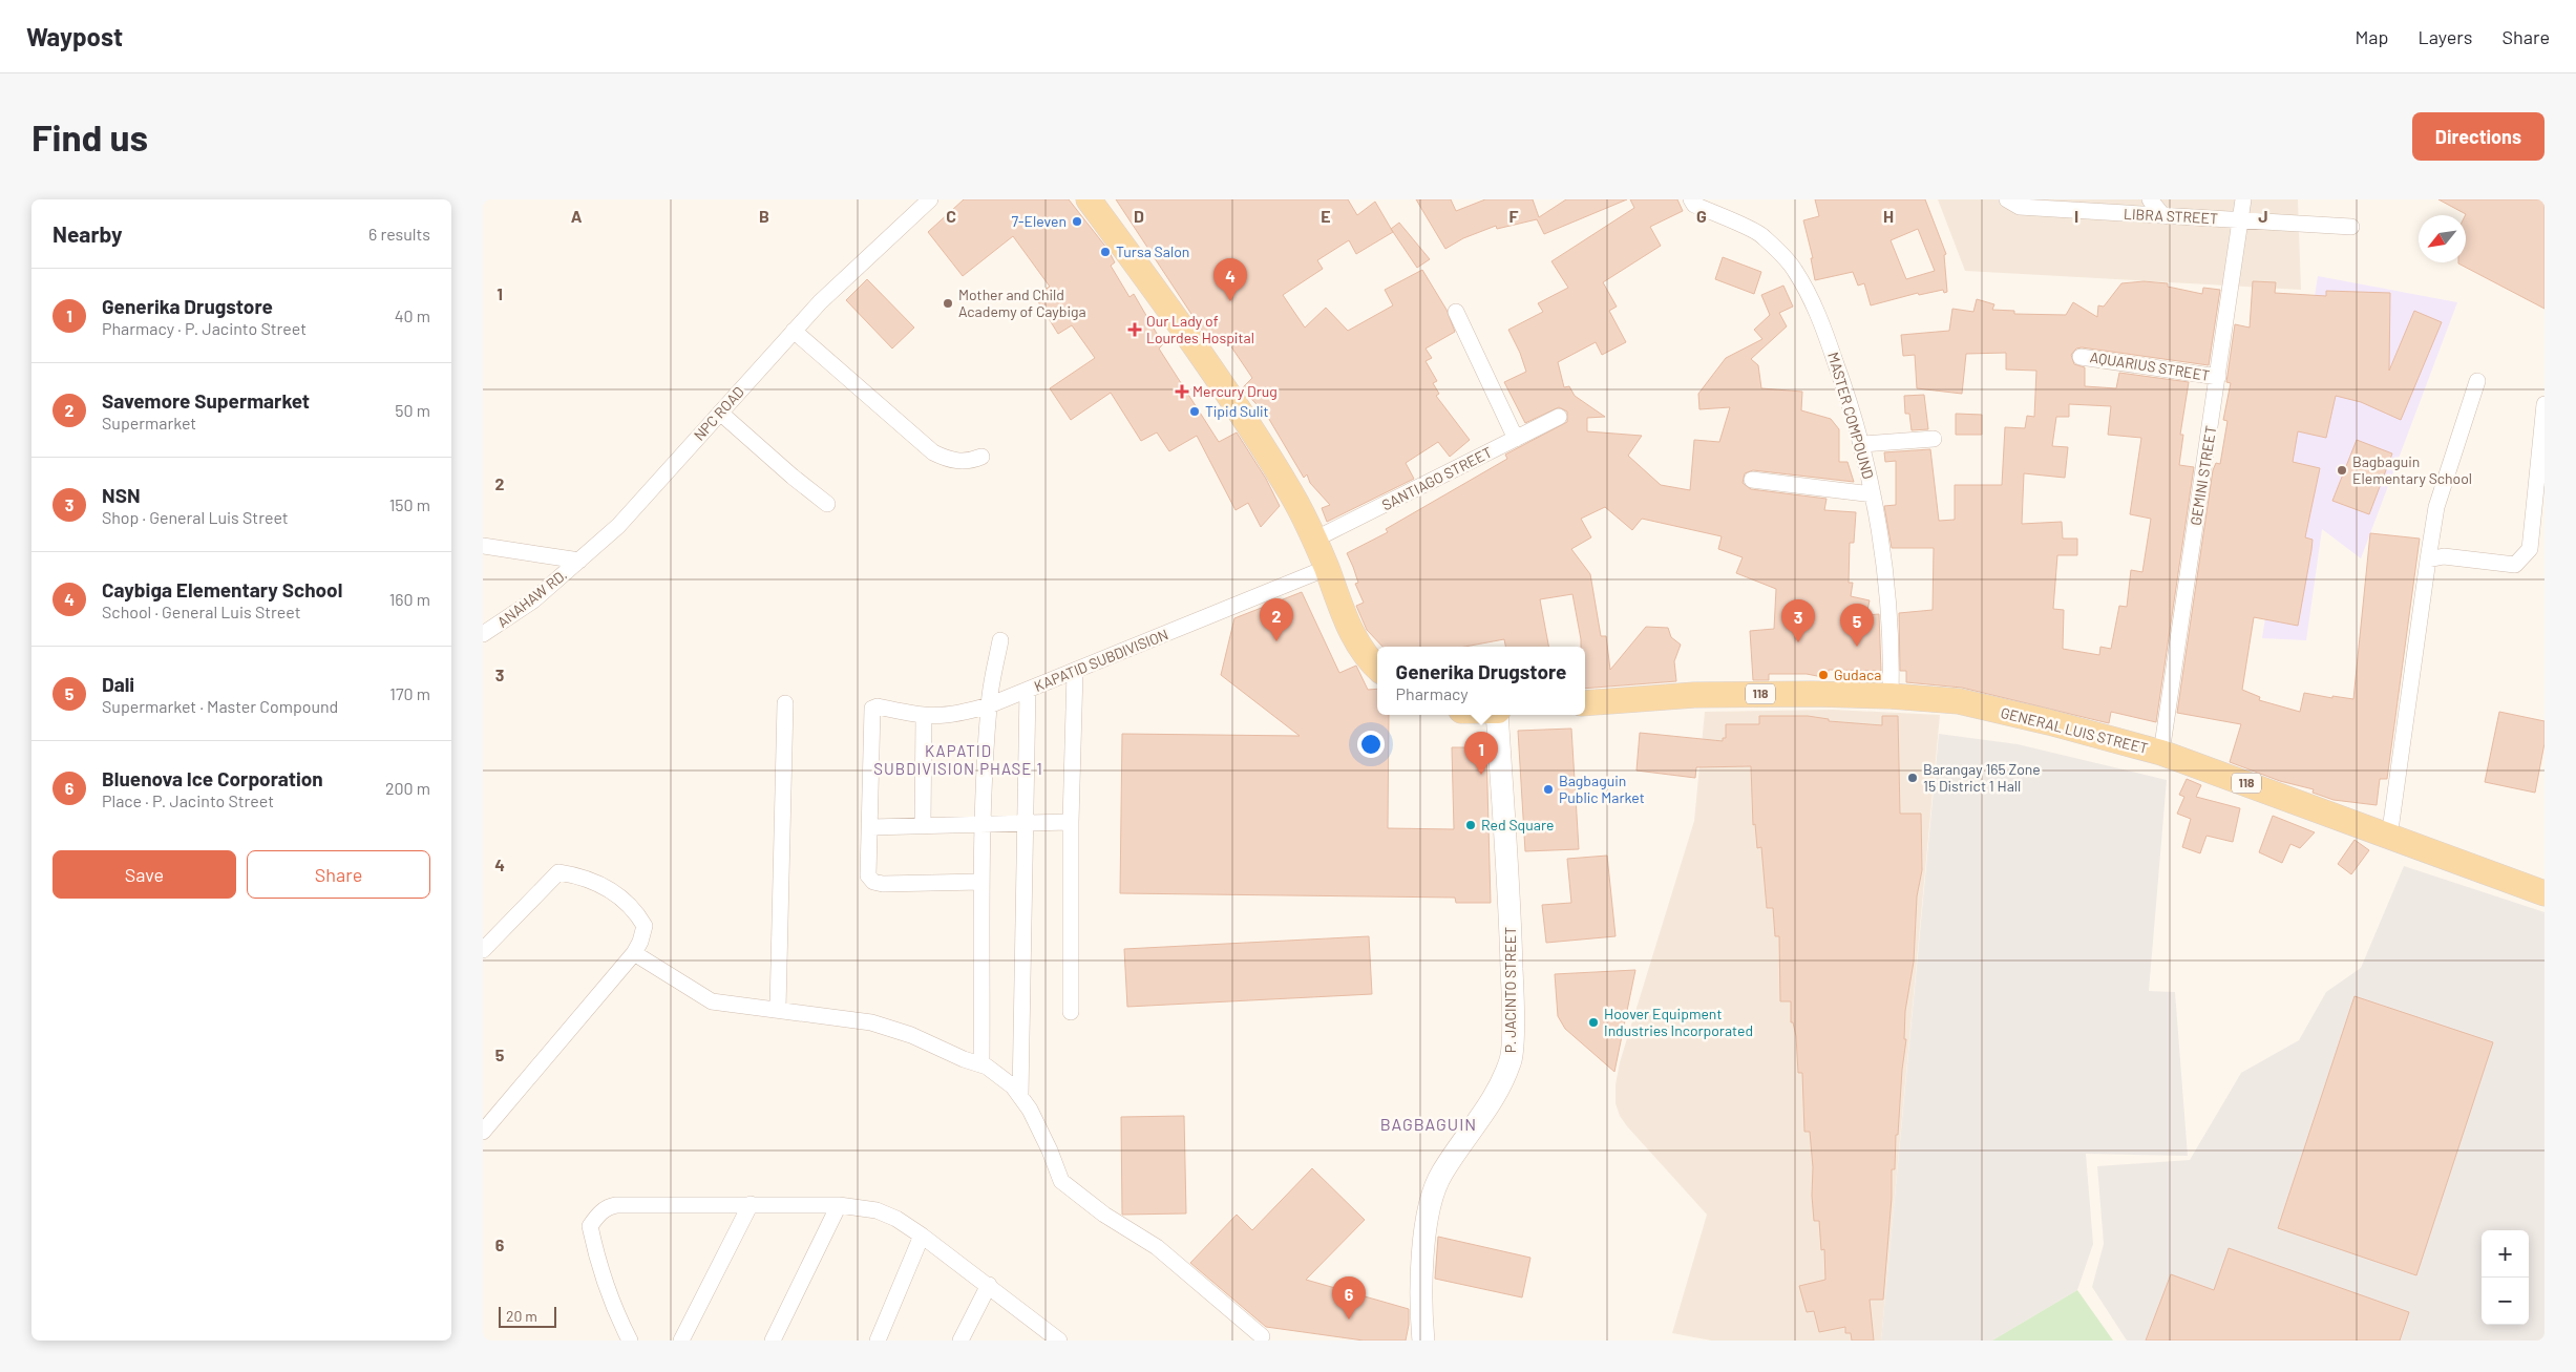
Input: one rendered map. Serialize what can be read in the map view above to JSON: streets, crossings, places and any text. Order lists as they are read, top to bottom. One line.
{"streets":{"main road":["118","GENERAL LUIS STREET"],"street":["LIBRA STREET","AQUARIUS STREET","NPC ROAD","MASTER COMPOUND","GEMINI STREET","SANTIAGO STREET","ANAHAW RD.","KAPATID SUBDIVISION","P. JACINTO STREET"]},"crossings":[["LIBRA STREET","GEMINI STREET"],["AQUARIUS STREET","GEMINI STREET"],["NPC ROAD","ANAHAW RD."],["MASTER COMPOUND","GENERAL LUIS STREET"],["GEMINI STREET","GENERAL LUIS STREET"]],"districts":["KAPATID SUBDIVISION PHASE 1","BAGBAGUIN"],"places":{"other":["7-Eleven","Tursa Salon","Mother and Child Academy of Caybiga","Tipid Sulit","Bagbaguin Elementary School","Gudaca","Barangay 165 Zone 15 District 1 Hall","Bagbaguin Public Market","Red Square","Hoover Equipment Industries Incorporated"],"health":["Our Lady of Lourdes Hospital","Mercury Drug"]},"scale_bar":"20 m","north":"bottom left","page":{"header":"Waypost","nav":["Map","Layers","Share"],"buttons":["Directions",["Save","Share"]],"title":"Find us","heading":["Nearby","6 results"],"pins":["4","2","3","5","1","6"],"list":[{"mark":"1","name":"Generika Drugstore","note":"Pharmacy · P. Jacinto Street","value":"40 m"},{"mark":"2","name":"Savemore Supermarket","note":"Supermarket","value":"50 m"},{"mark":"3","name":"NSN","note":"Shop · General Luis Street","value":"150 m"},{"mark":"4","name":"Caybiga Elementary School","note":"School · General Luis Street","value":"160 m"},{"mark":"5","name":"Dali","note":"Supermarket · Master Compound","value":"170 m"},{"mark":"6","name":"Bluenova Ice Corporation","note":"Place · P. Jacinto Street","value":"200 m"}],"popup":["Generika Drugstore","Pharmacy"],"map_buttons":["+","−"],"scale":"20 m"},"grid":{"columns":["A","B","C","D","E","F","G","H","I","J"],"rows":["1","2","3","4","5","6"]}}
